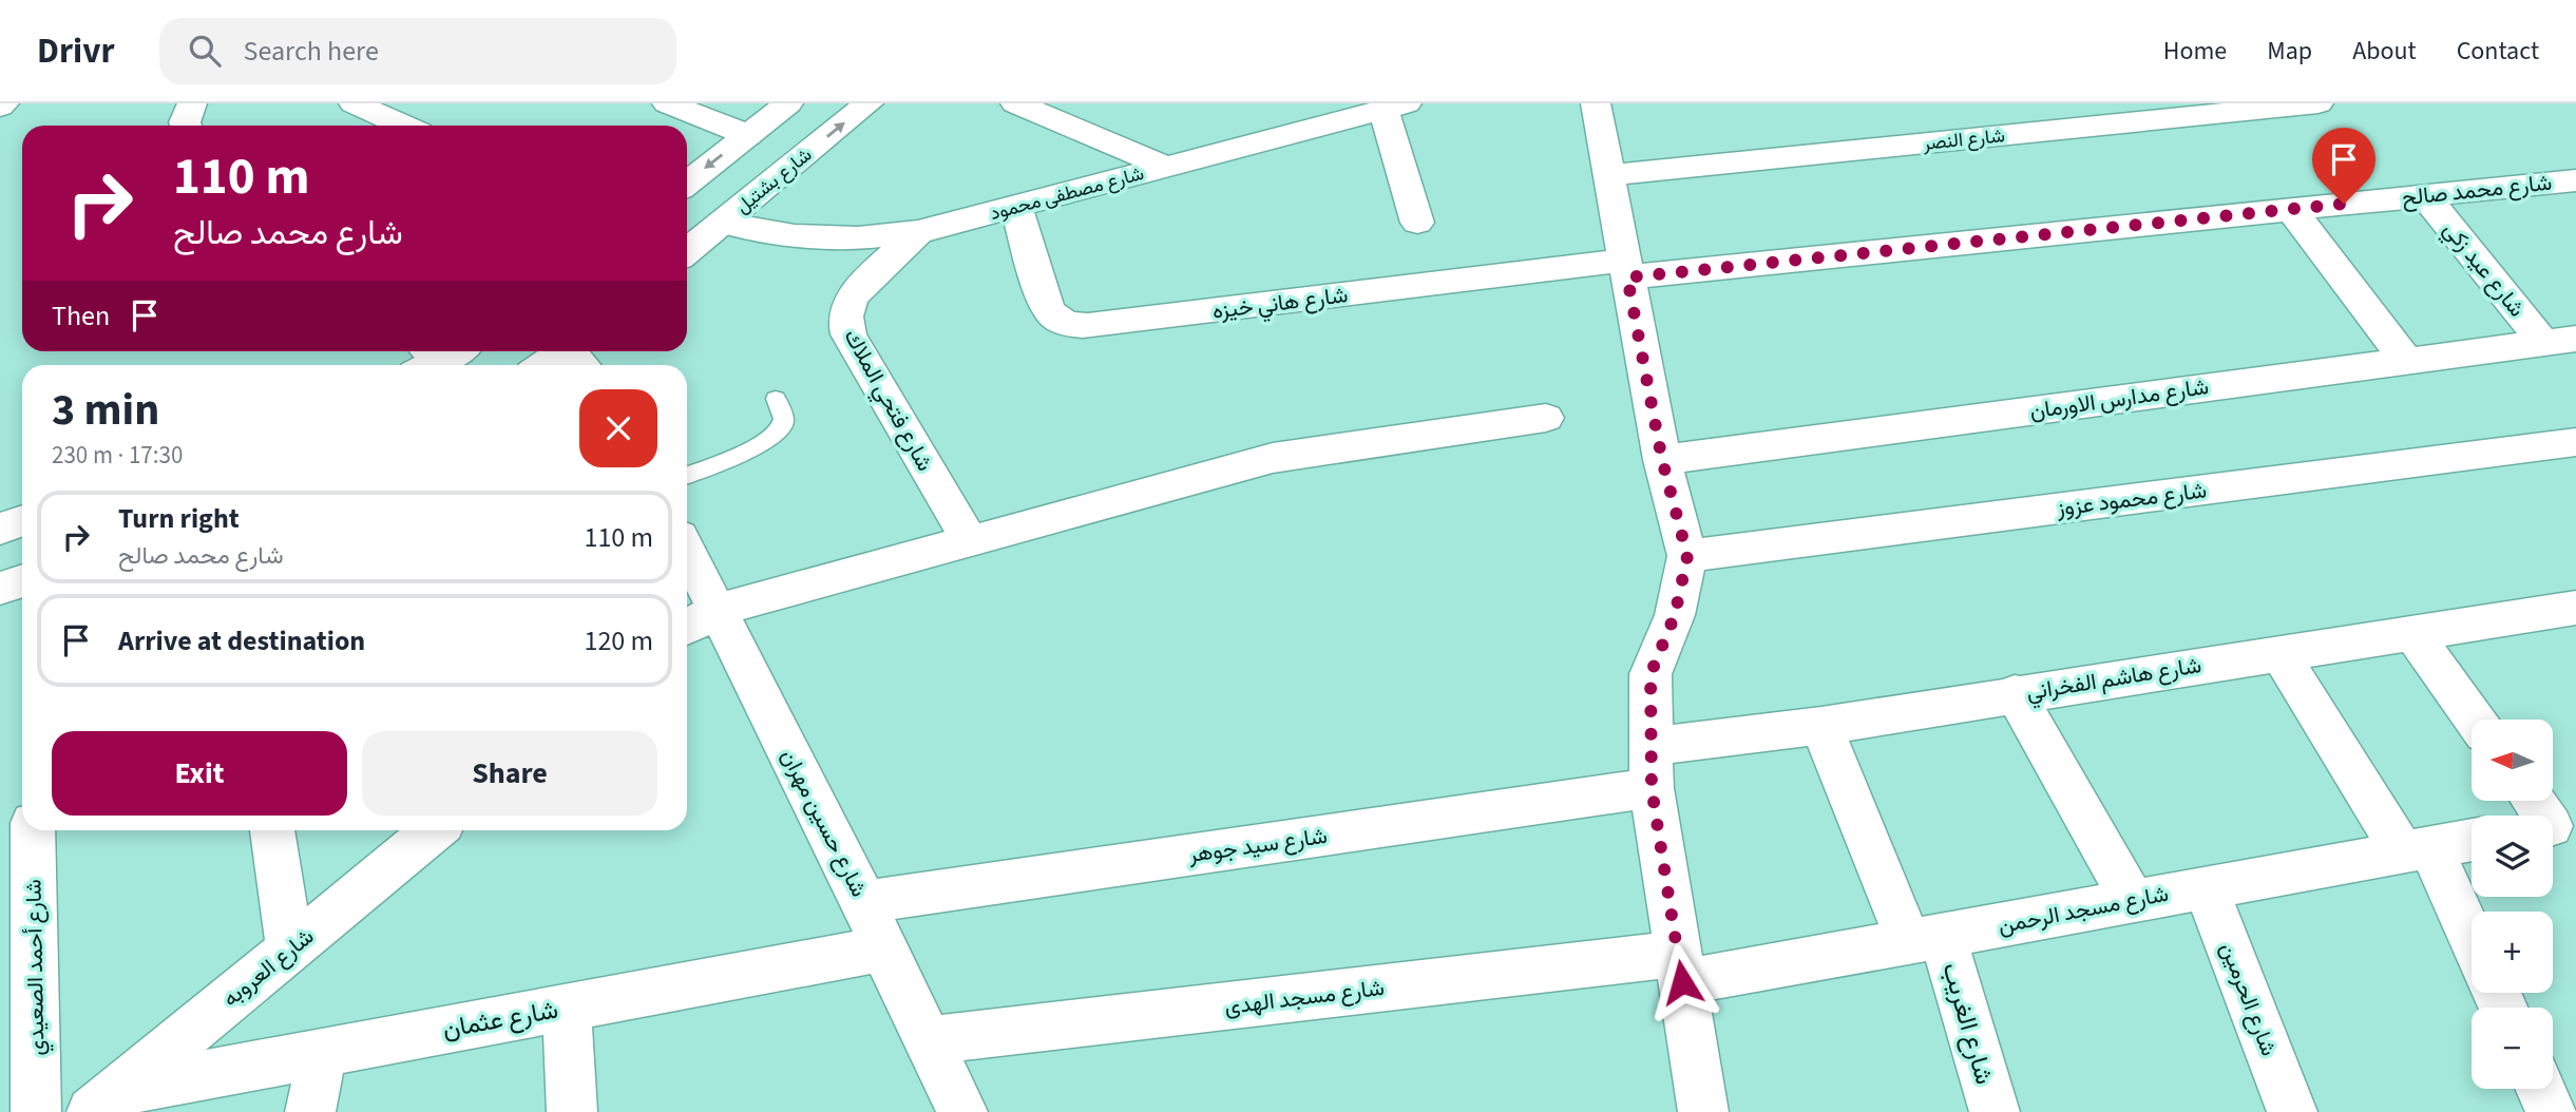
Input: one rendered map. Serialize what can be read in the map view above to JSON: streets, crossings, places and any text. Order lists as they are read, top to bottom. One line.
{"streets":{"street":["شارع النصر","شارع بشتيل","شارع محمد صالح","شارع مصطفى محمود","شارع عيد زكي","شارع هاني خيزه","شارع مدارس الاورمان","شارع فتحي الملاك","شارع محمود عزوز","شارع هاشم الفخراني","شارع حسين مهران","شارع سيد جوهر","شارع مسجد الرحمن","شارع أحمد الصعيدي","شارع العروبه","شارع مسجد الهدى","شارع الحرمين","شارع عثمان","شارع الغريب"]},"crossings":[["شارع بشتيل","شارع مصطفى محمود"],["شارع محمد صالح","شارع عيد زكي"],["شارع محمد صالح","شارع هاني خيزه"],["شارع مصطفى محمود","شارع هاني خيزه"],["شارع مصطفى محمود","شارع فتحي الملاك"],["شارع عيد زكي","شارع مدارس الاورمان"],["شارع هاشم الفخراني","شارع سيد جوهر"],["شارع هاشم الفخراني","شارع الغريب"],["شارع حسين مهران","شارع سيد جوهر"],["شارع حسين مهران","شارع مسجد الهدى"],["شارع حسين مهران","شارع عثمان"],["شارع مسجد الرحمن","شارع مسجد الهدى"],["شارع مسجد الرحمن","شارع الحرمين"],["شارع مسجد الرحمن","شارع الغريب"],["شارع العروبه","شارع عثمان"]],"north":"left","page":{"header":"Drivr","search":"Search here","nav":["Home","Map","About","Contact"],"turn":["110 m","شارع محمد صالح"],"then":"Then","heading":["3 min","230 m · 17:30"],"list":[{"name":"Turn right","note":"شارع محمد صالح","value":"110 m"},{"name":"Arrive at destination","value":"120 m"}],"buttons":["Exit","Share"],"map_buttons":["+","−"]}}
